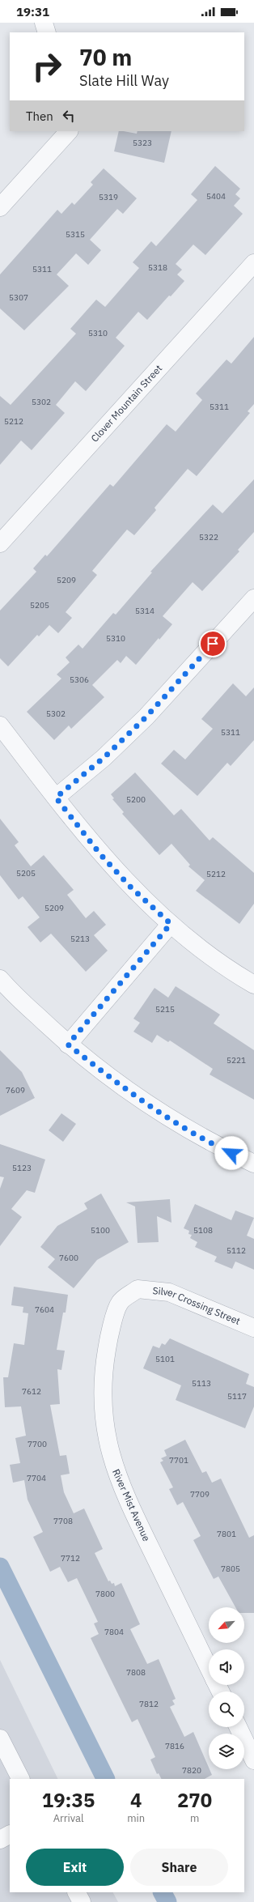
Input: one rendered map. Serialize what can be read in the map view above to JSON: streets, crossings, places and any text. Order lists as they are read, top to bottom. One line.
{"streets":{"street":["Clover Mountain Street","Silver Crossing Street","River Mist Avenue"]},"crossings":[["Silver Crossing Street","River Mist Avenue"]],"house_numbers":["5323","5404","5319","5315","5318","5311","5307","5310","5302","5311","5212","5322","5209","5205","5314","5310","5306","5302","5311","5200","5205","5212","5209","5213","5215","5221","7609","5123","5100","5108","5112","7600","7604","5101","5113","7612","5117","7700","7701","7704","7709","7708","7801","7712","7805","7800","7804","7808","7812","7816","7820"],"north":"bottom left","page":{"status":"19:31","turn":["70 m","Slate Hill Way"],"then":"Then","eta":["19:35","Arrival","4","min","270","m"],"buttons":["Exit","Share"]}}
